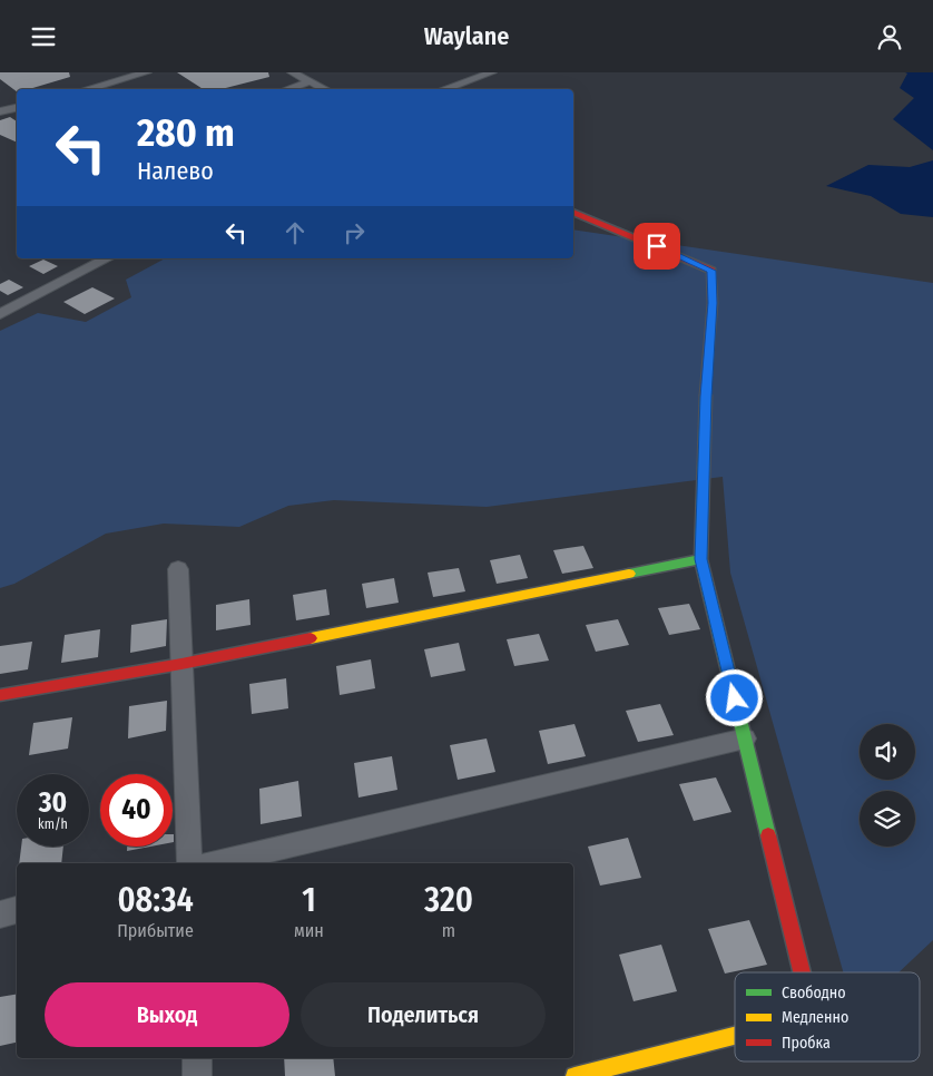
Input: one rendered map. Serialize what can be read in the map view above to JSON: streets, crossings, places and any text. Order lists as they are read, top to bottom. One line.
{"legend":["Свободно","Медленно","Пробка"],"page":{"header":"Waylane","turn":["280 m","Налево"],"speed":"30 km/h","limit":"40","eta":["08:34","Прибытие","1","мин","320","m"],"buttons":["Выход","Поделиться"]}}
